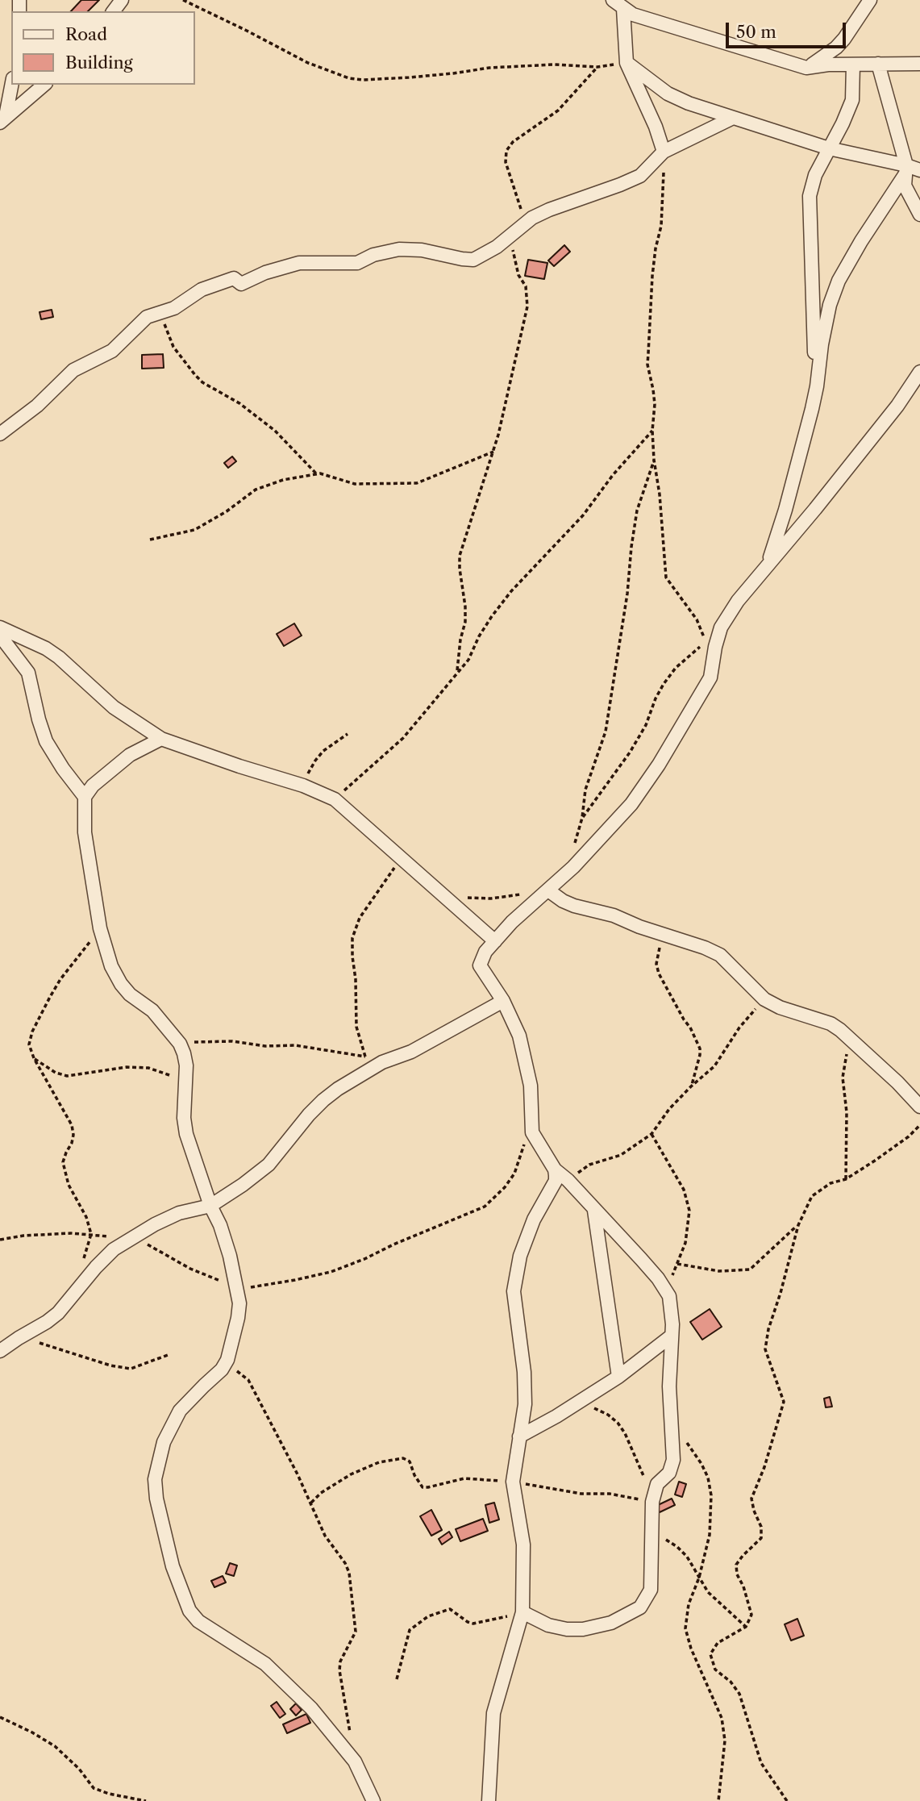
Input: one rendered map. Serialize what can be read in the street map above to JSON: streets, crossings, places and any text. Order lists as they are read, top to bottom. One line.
{"legend":["Road","Building"],"scale_bar":"50 m"}
